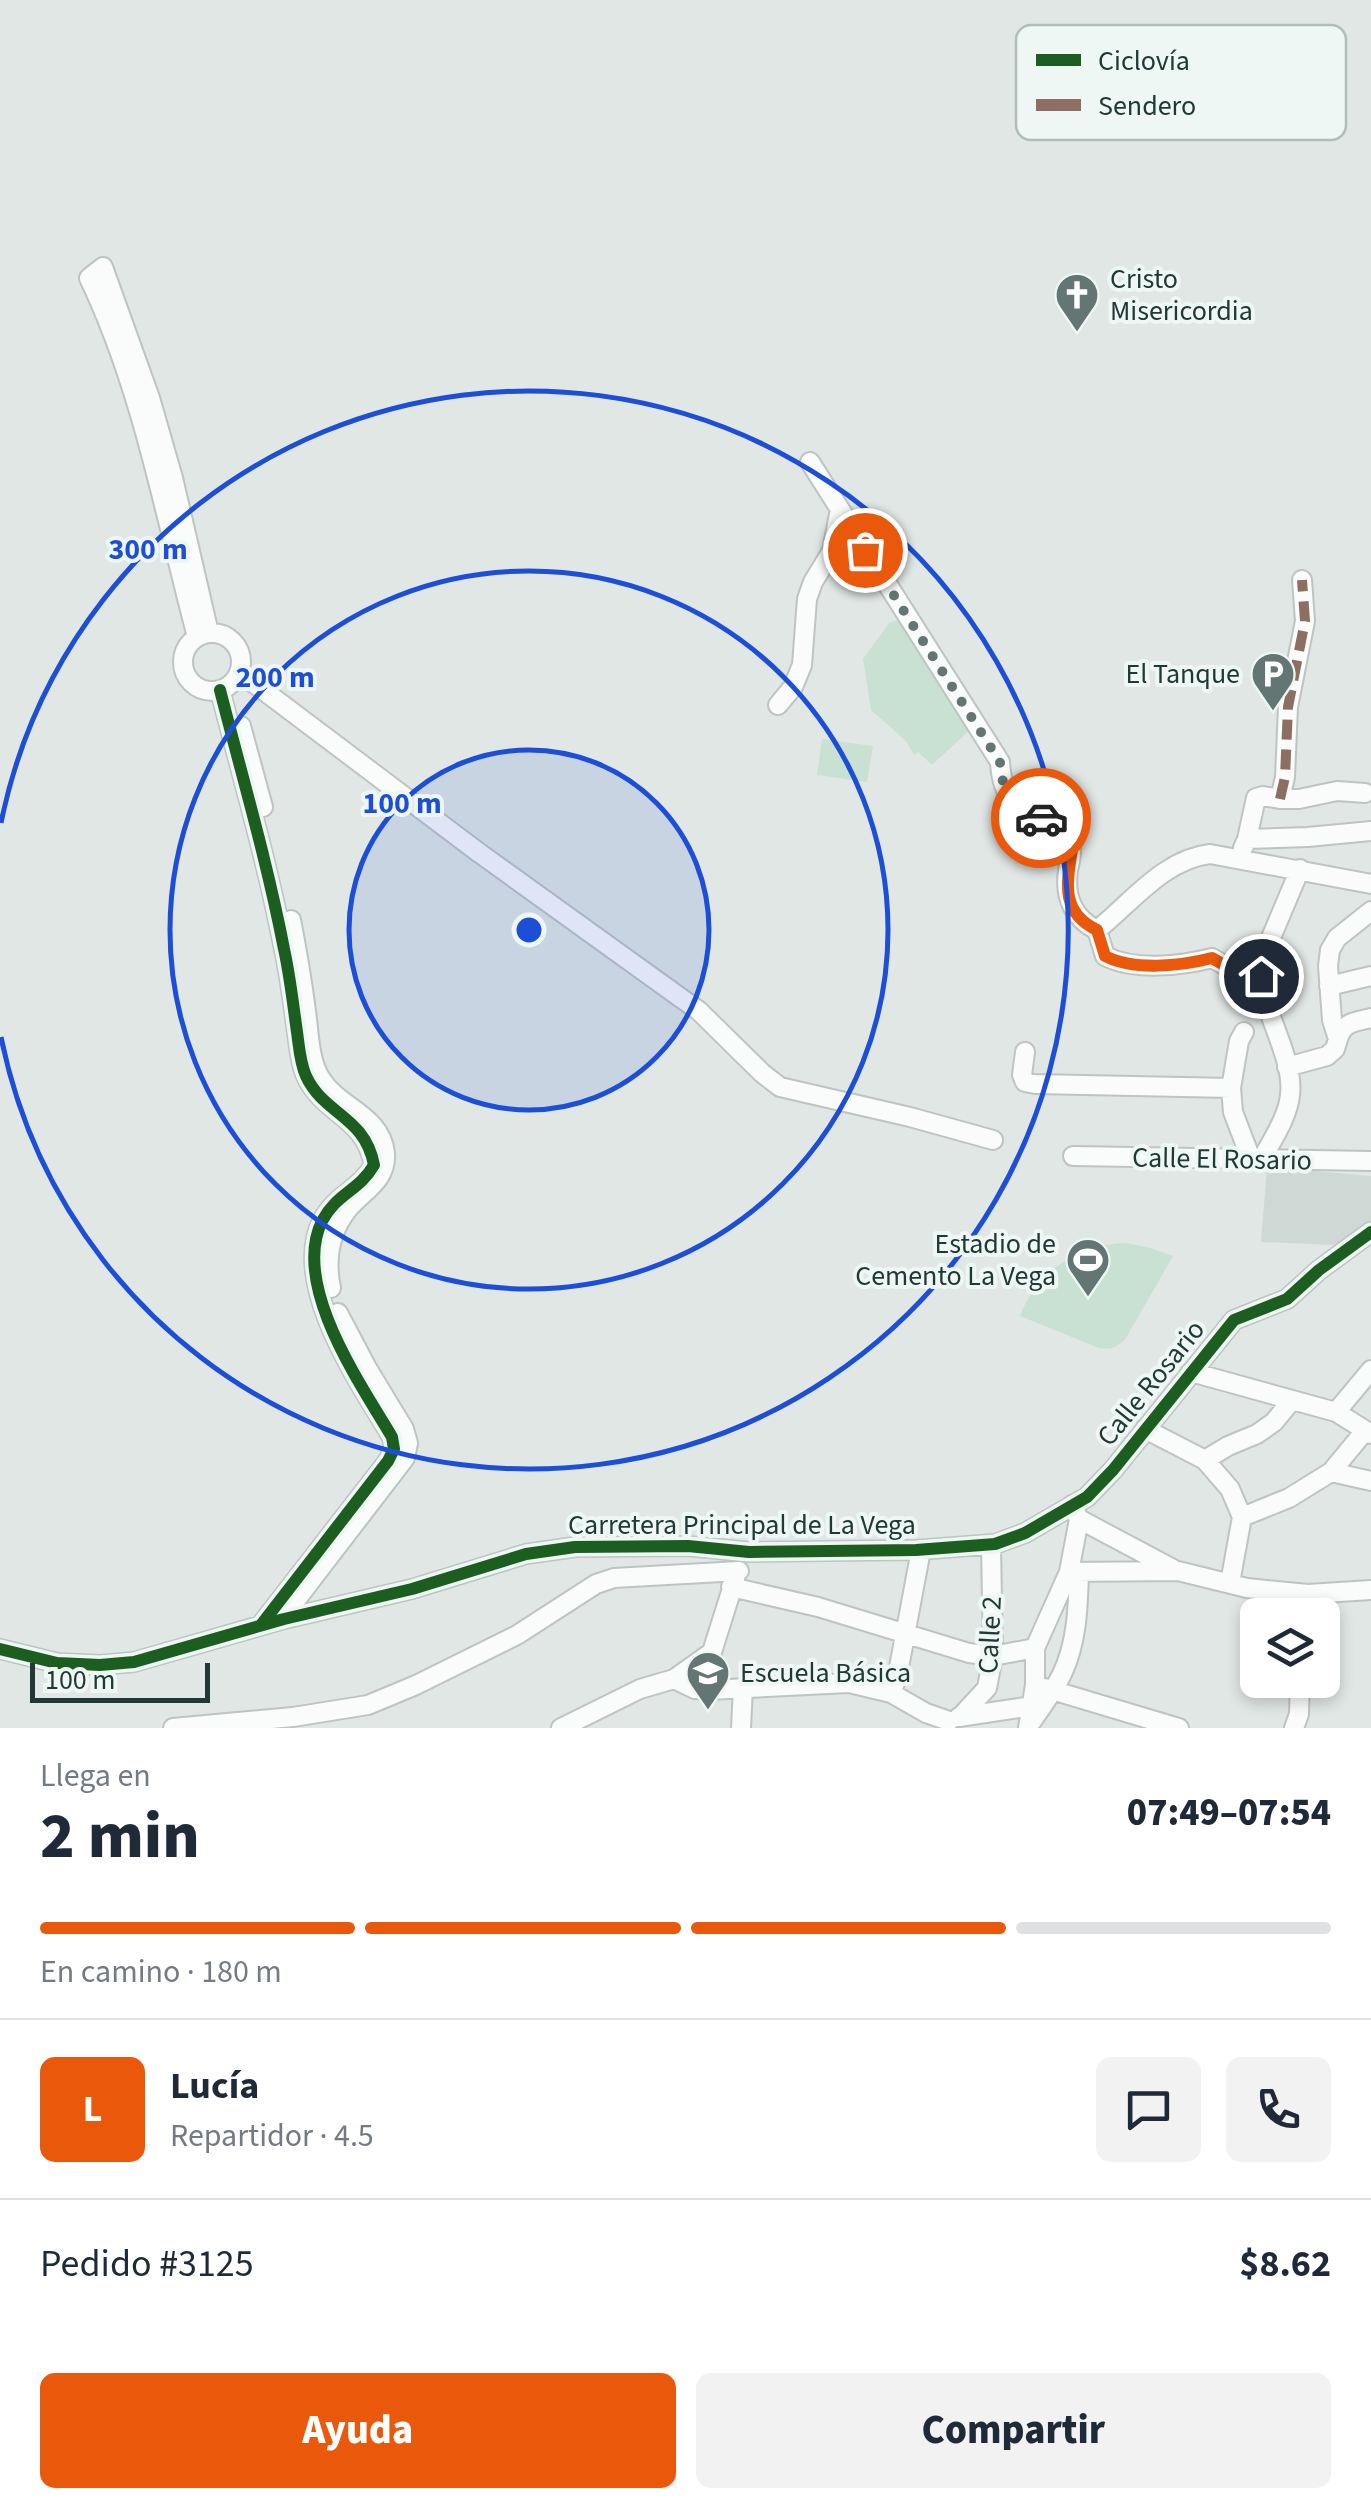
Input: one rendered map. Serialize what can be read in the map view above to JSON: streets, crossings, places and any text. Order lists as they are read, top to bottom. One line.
{"streets":{"street":["Calle El Rosario","Calle Rosario","Carretera Principal de La Vega","Calle 2"]},"crossings":[["Calle Rosario","Carretera Principal de La Vega"],["Carretera Principal de La Vega","Calle 2"]],"places":{"church":["Cristo Misericordia"],"parking":["El Tanque"],"sports":["Estadio de Cemento La Vega"],"school or university":["Escuela Básica"]},"legend":["Ciclovía","Sendero"],"scale_bar":"100 m","page":{"scale":"100 m","heading":["2 min","Llega en","07:49–07:54"],"panel":["Lucía","Repartidor · 4.5","Pedido #3125","$8.62"],"bar":"En camino · 180 m","round":"L","buttons":["Ayuda","Compartir"]},"rings":["300 m","200 m","100 m"]}
